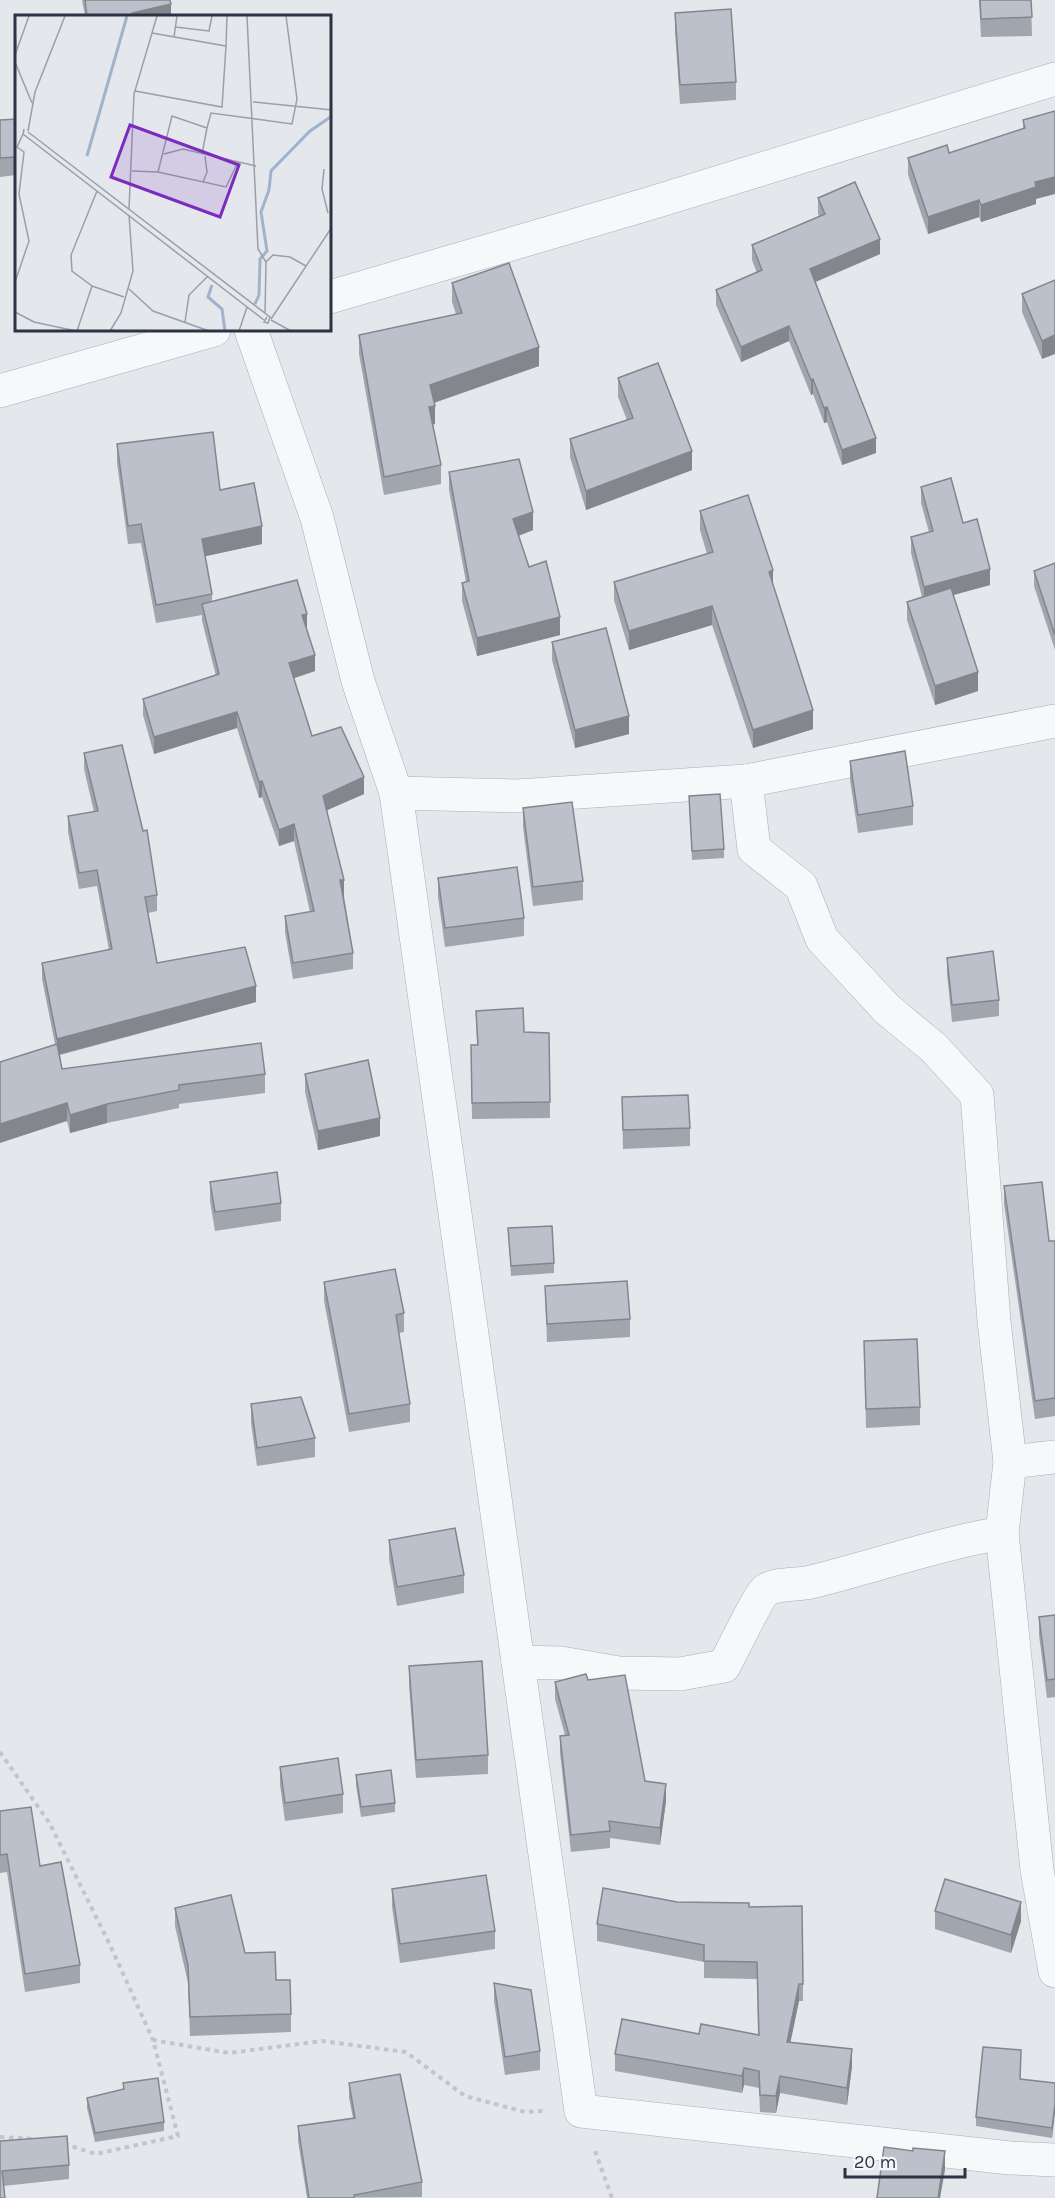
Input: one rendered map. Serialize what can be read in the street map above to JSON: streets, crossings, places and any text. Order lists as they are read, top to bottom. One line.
{"scale_bar":"20 m"}
